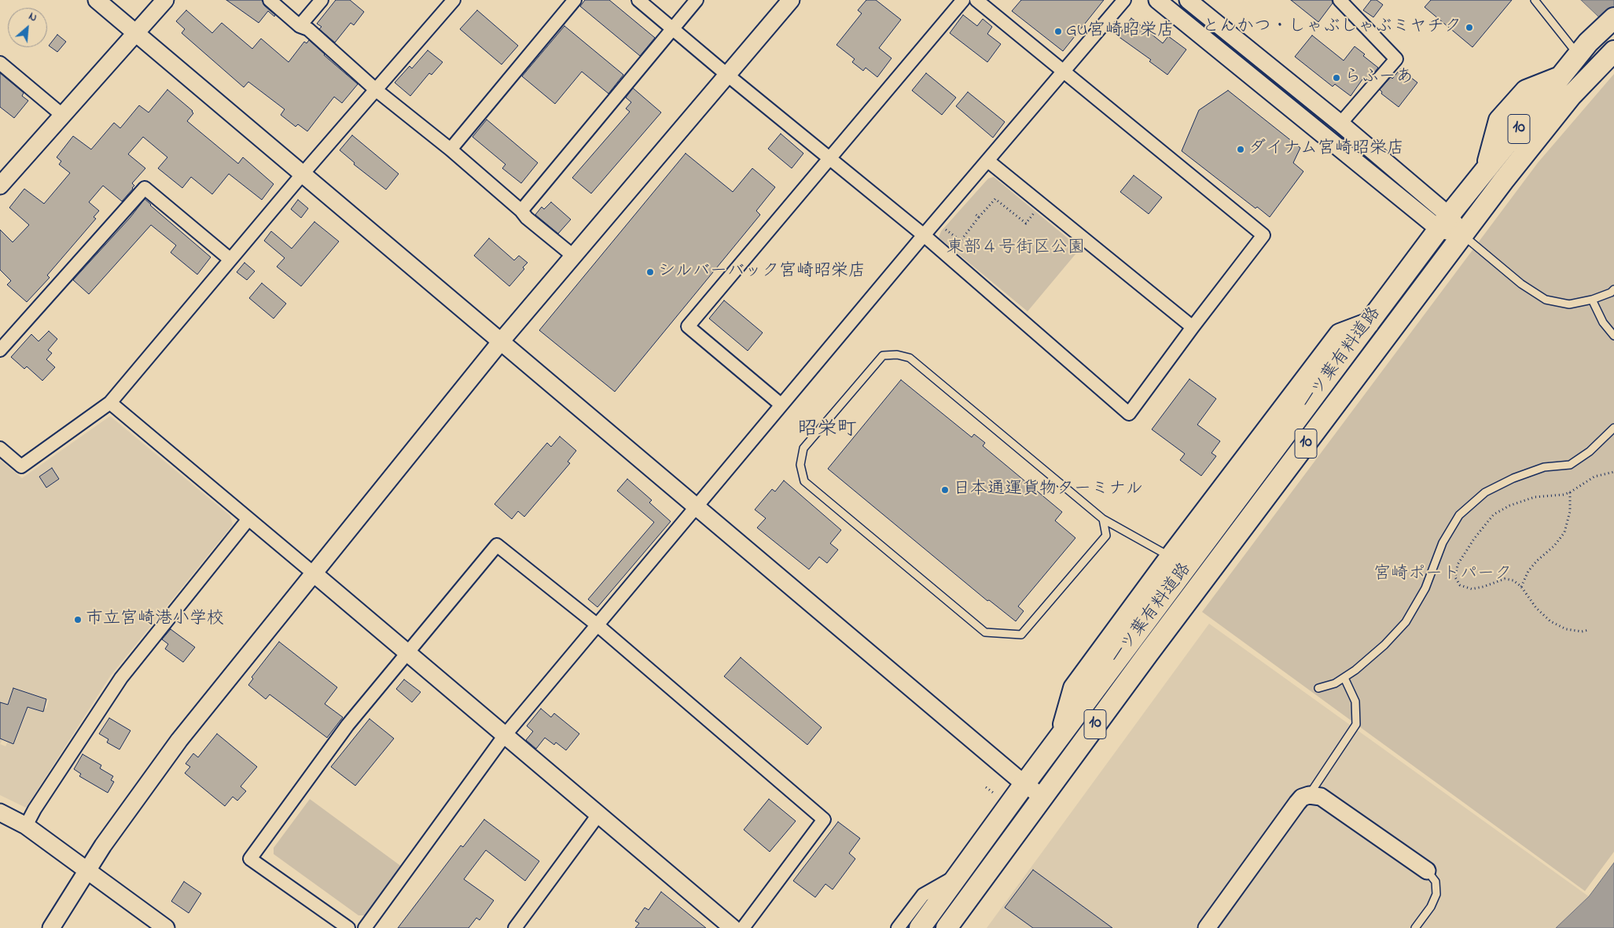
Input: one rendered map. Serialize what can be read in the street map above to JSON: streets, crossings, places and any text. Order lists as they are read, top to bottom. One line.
{"streets":{"main road":["10","一ツ葉有料道路"]},"crossings":[["10","一ツ葉有料道路"]],"districts":["昭栄町"],"parks":["東部４号街区公園","宮崎ポートパーク"],"places":["とんかつ・しゃぶしゃぶミヤチク","GU宮崎昭栄店","らふーあ","ダイナム宮崎昭栄店","シルバーバック宮崎昭栄店","日本通運貨物ターミナル","市立宮崎港小学校"],"north":"top right"}
